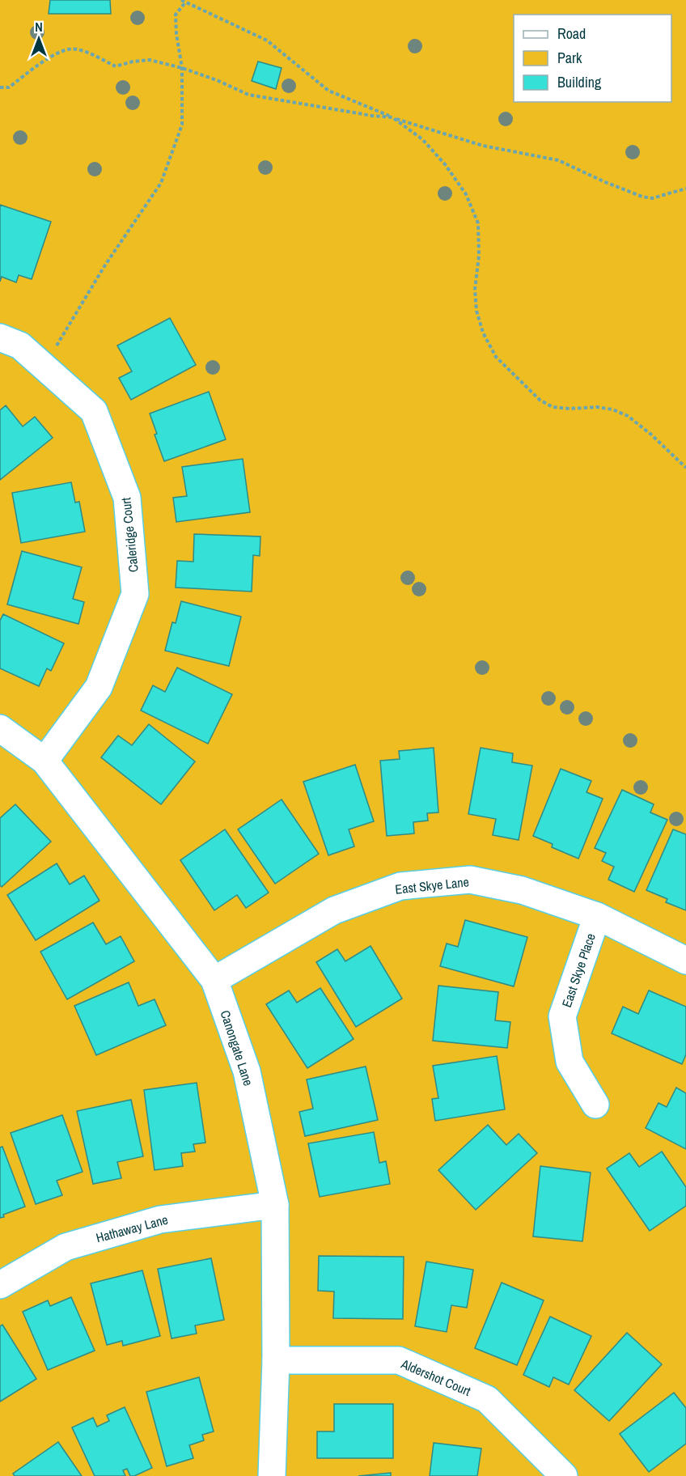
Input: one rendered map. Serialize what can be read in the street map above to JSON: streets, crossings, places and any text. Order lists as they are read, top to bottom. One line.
{"streets":{"street":["Caleridge Court","East Skye Lane","East Skye Place","Canongate Lane","Hathaway Lane","Aldershot Court"]},"crossings":[["Caleridge Court","Canongate Lane"],["East Skye Lane","East Skye Place"],["East Skye Lane","Canongate Lane"],["Canongate Lane","Hathaway Lane"],["Canongate Lane","Aldershot Court"]],"legend":["Road","Park","Building"],"north":"top"}
